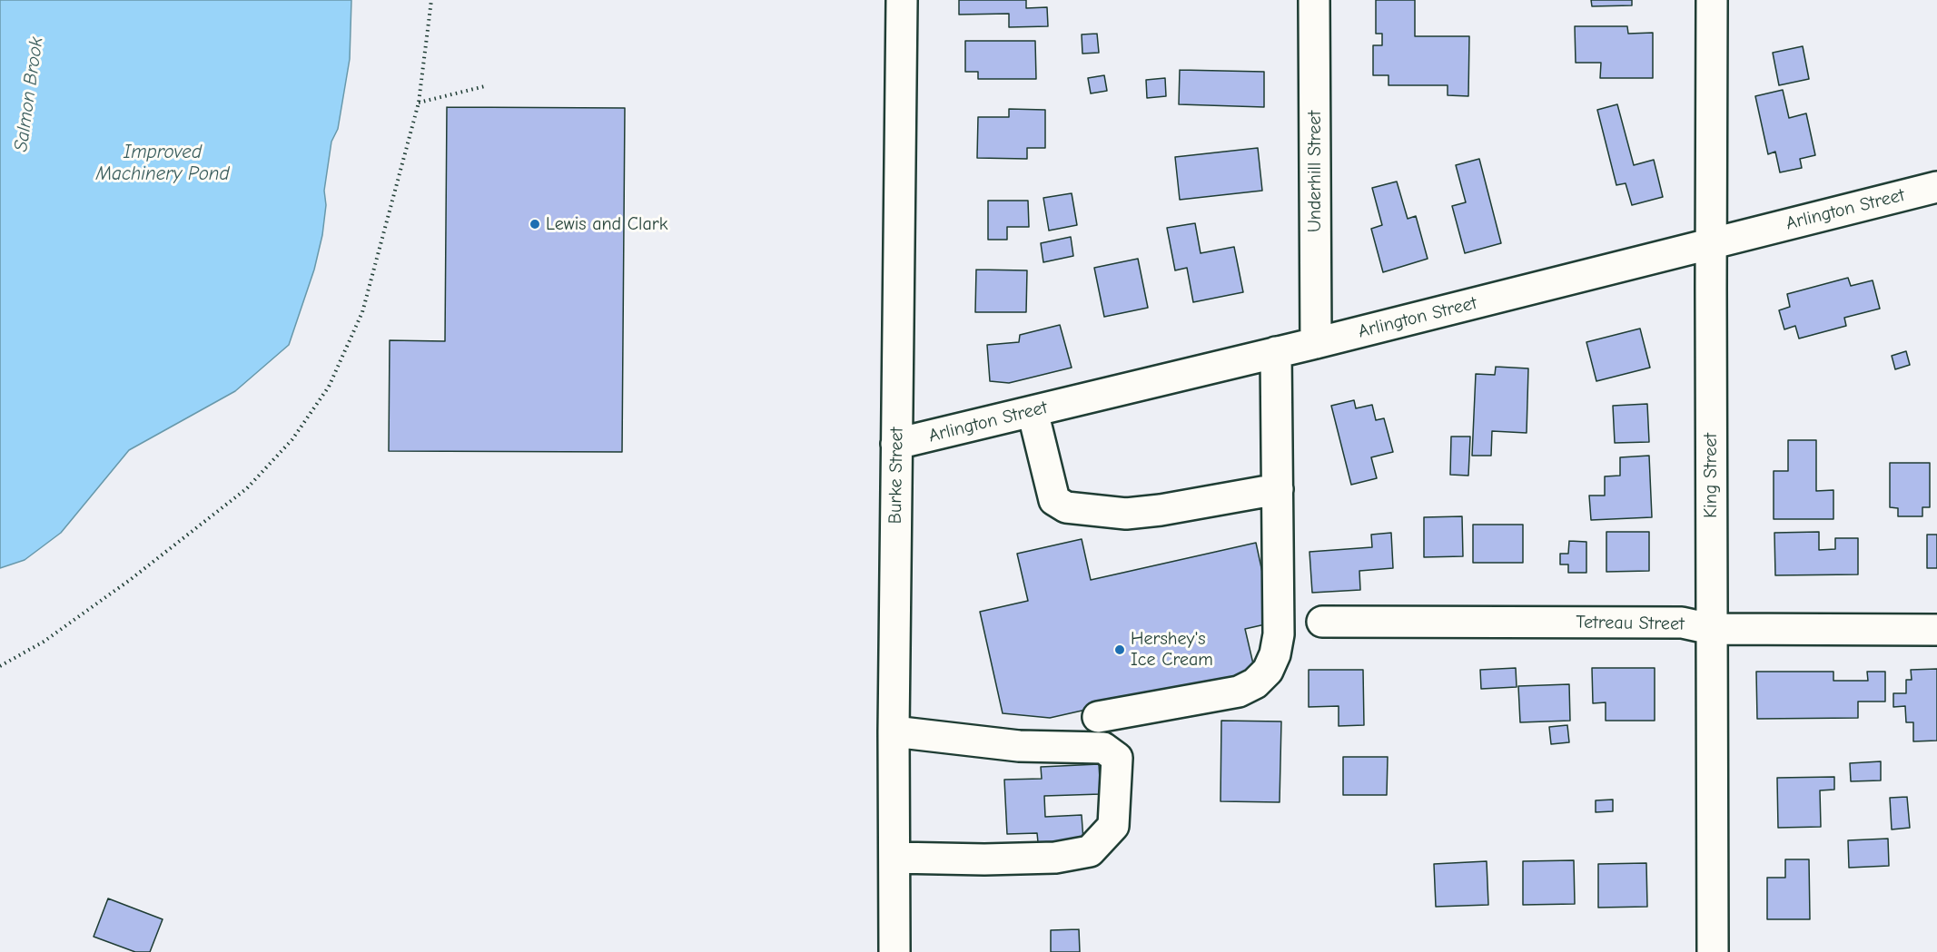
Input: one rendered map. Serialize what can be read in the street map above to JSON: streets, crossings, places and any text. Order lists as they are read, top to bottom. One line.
{"streets":{"street":["Underhill Street","Arlington Street","Burke Street","King Street","Tetreau Street"]},"crossings":[["Underhill Street","Arlington Street"],["Arlington Street","Burke Street"],["Arlington Street","King Street"],["King Street","Tetreau Street"]],"water":["Salmon Brook","Improved Machinery Pond"],"places":["Lewis and Clark","Hershey's Ice Cream"]}
